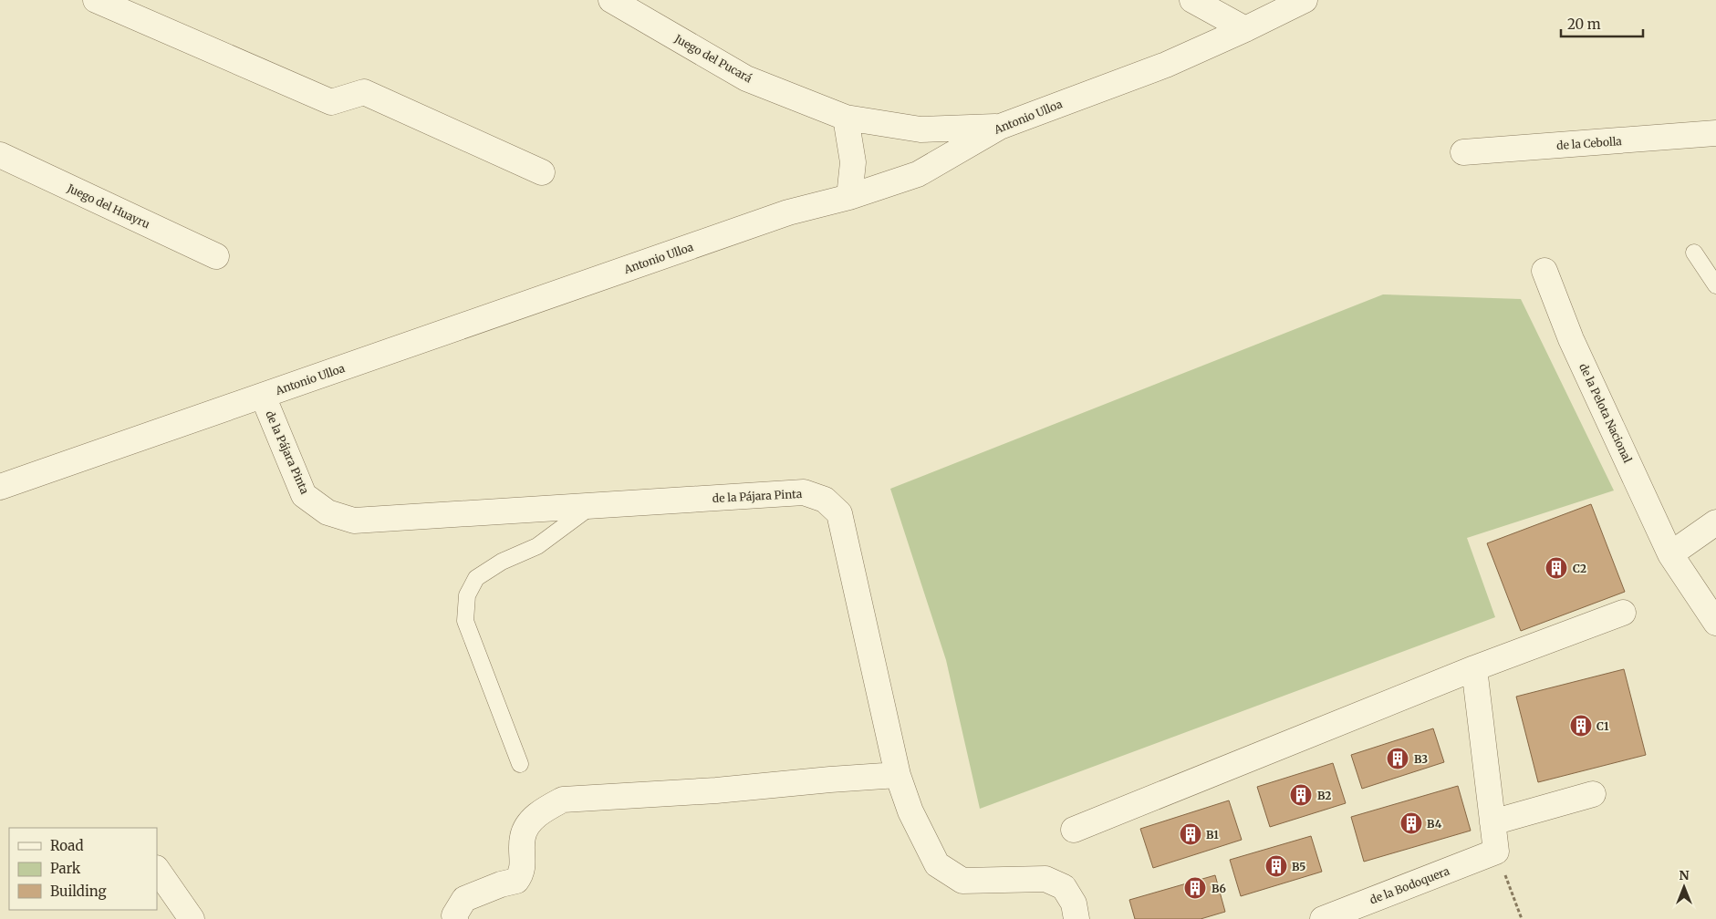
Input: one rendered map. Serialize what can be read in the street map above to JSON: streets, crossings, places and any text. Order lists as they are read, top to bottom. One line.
{"streets":{"street":["Juego del Pucará","Antonio Ulloa","de la Cebolla","Juego del Huayru","de la Pelota Nacional","de la Pájara Pinta","de la Bodoquera"]},"crossings":[["Juego del Pucará","Antonio Ulloa"],["Antonio Ulloa","de la Pájara Pinta"]],"places":{"building":["C2","C1","B3","B2","B4","B1","B5","B6"]},"legend":["Road","Park","Building"],"scale_bar":"20 m","north":"top"}
